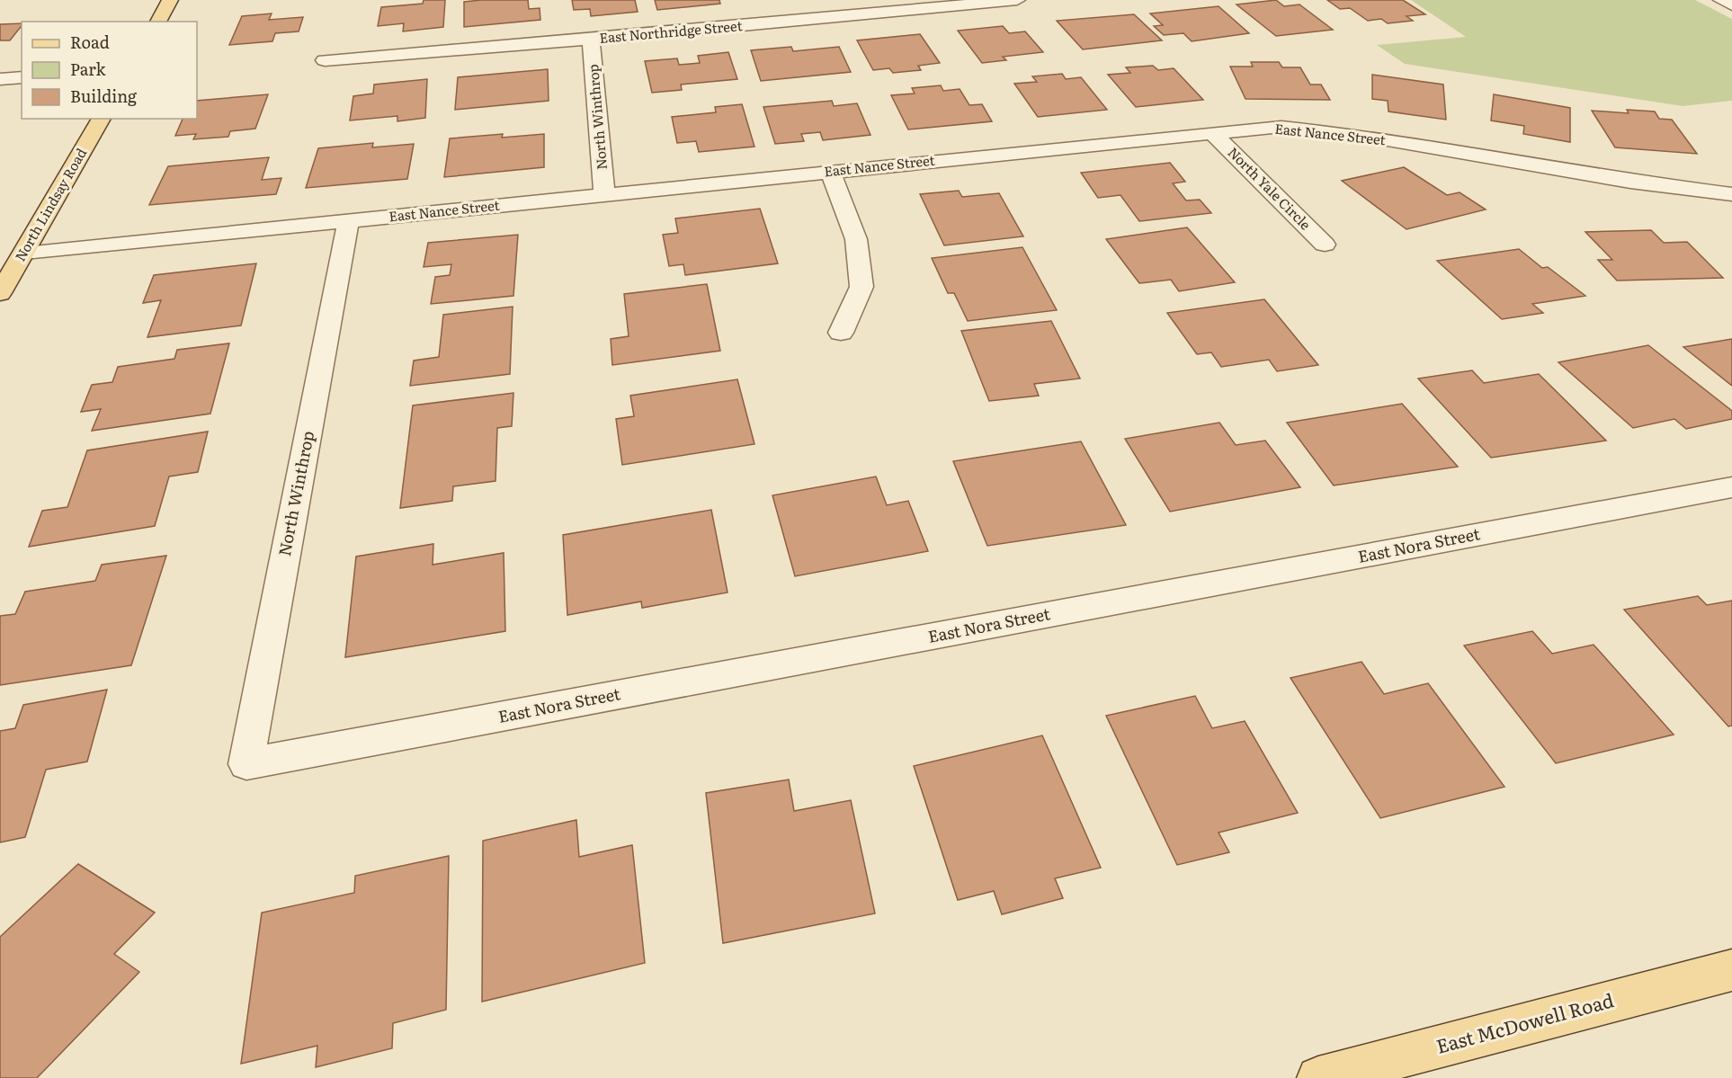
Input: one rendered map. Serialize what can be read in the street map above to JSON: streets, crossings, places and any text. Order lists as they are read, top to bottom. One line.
{"streets":{"main road":["North Lindsay Road","East McDowell Road"],"street":["East Northridge Street","North Winthrop","East Nance Street","North Yale Circle","East Nora Street"]},"crossings":[["East Northridge Street","North Winthrop"],["North Winthrop","East Nance Street"],["North Winthrop","East Nora Street"],["East Nance Street","North Yale Circle"],["East Nance Street","North Lindsay Road"]],"legend":["Road","Park","Building"]}
